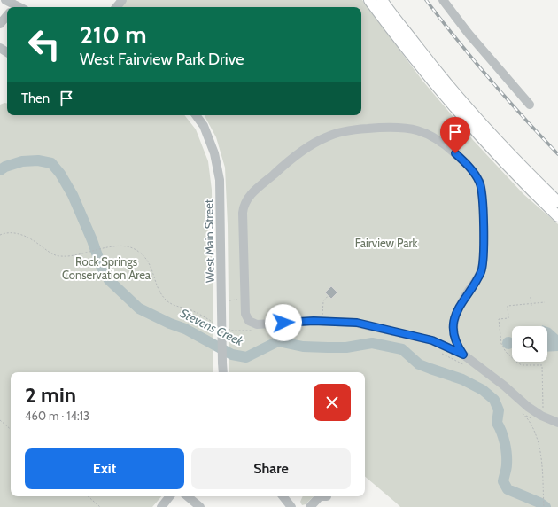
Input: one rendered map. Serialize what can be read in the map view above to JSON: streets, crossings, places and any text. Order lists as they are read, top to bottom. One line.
{"streets":{"street":["West Main Street"]},"water":["Stevens Creek"],"parks":["Fairview Park","Rock Springs Conservation Area"],"page":{"turn":["210 m","West Fairview Park Drive"],"then":"Then","heading":["2 min","460 m · 14:13"],"buttons":["Exit","Share"]}}
